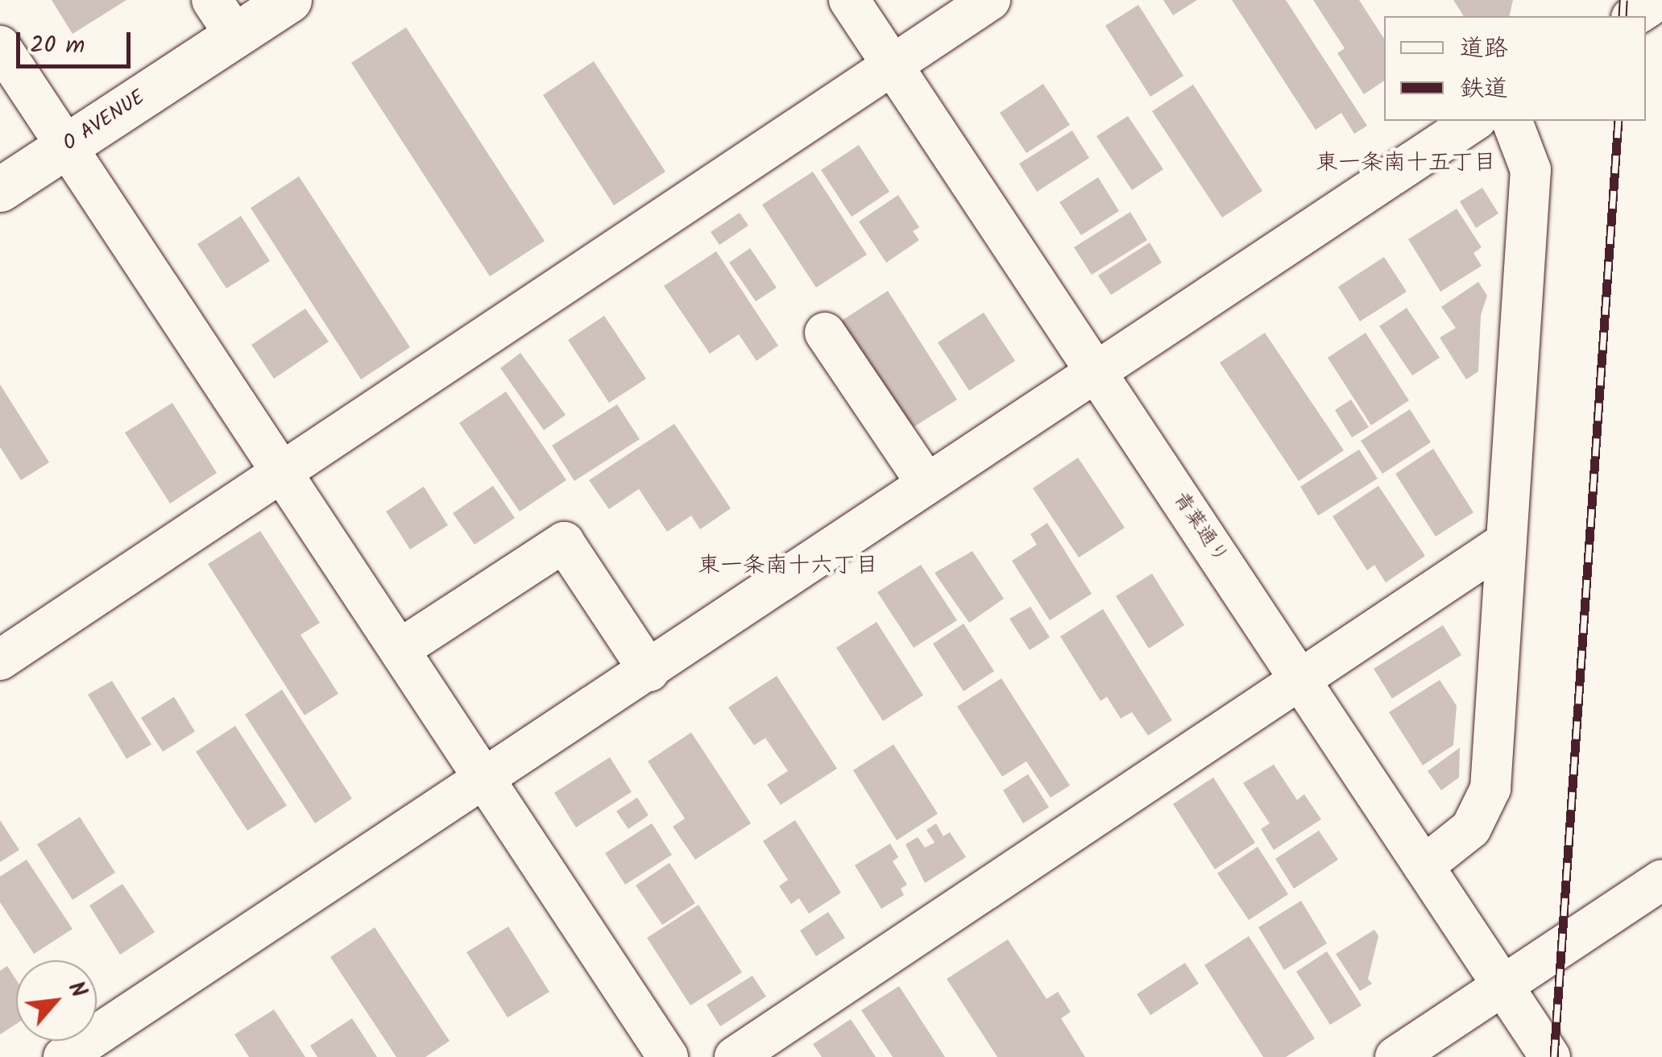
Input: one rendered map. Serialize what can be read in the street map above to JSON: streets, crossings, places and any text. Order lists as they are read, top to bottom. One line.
{"streets":{"highway":["O AVENUE"],"street":["青葉通り"]},"districts":["東一条南十五丁目","東一条南十六丁目"],"legend":["道路","鉄道"],"scale_bar":"20 m","north":"top right"}
